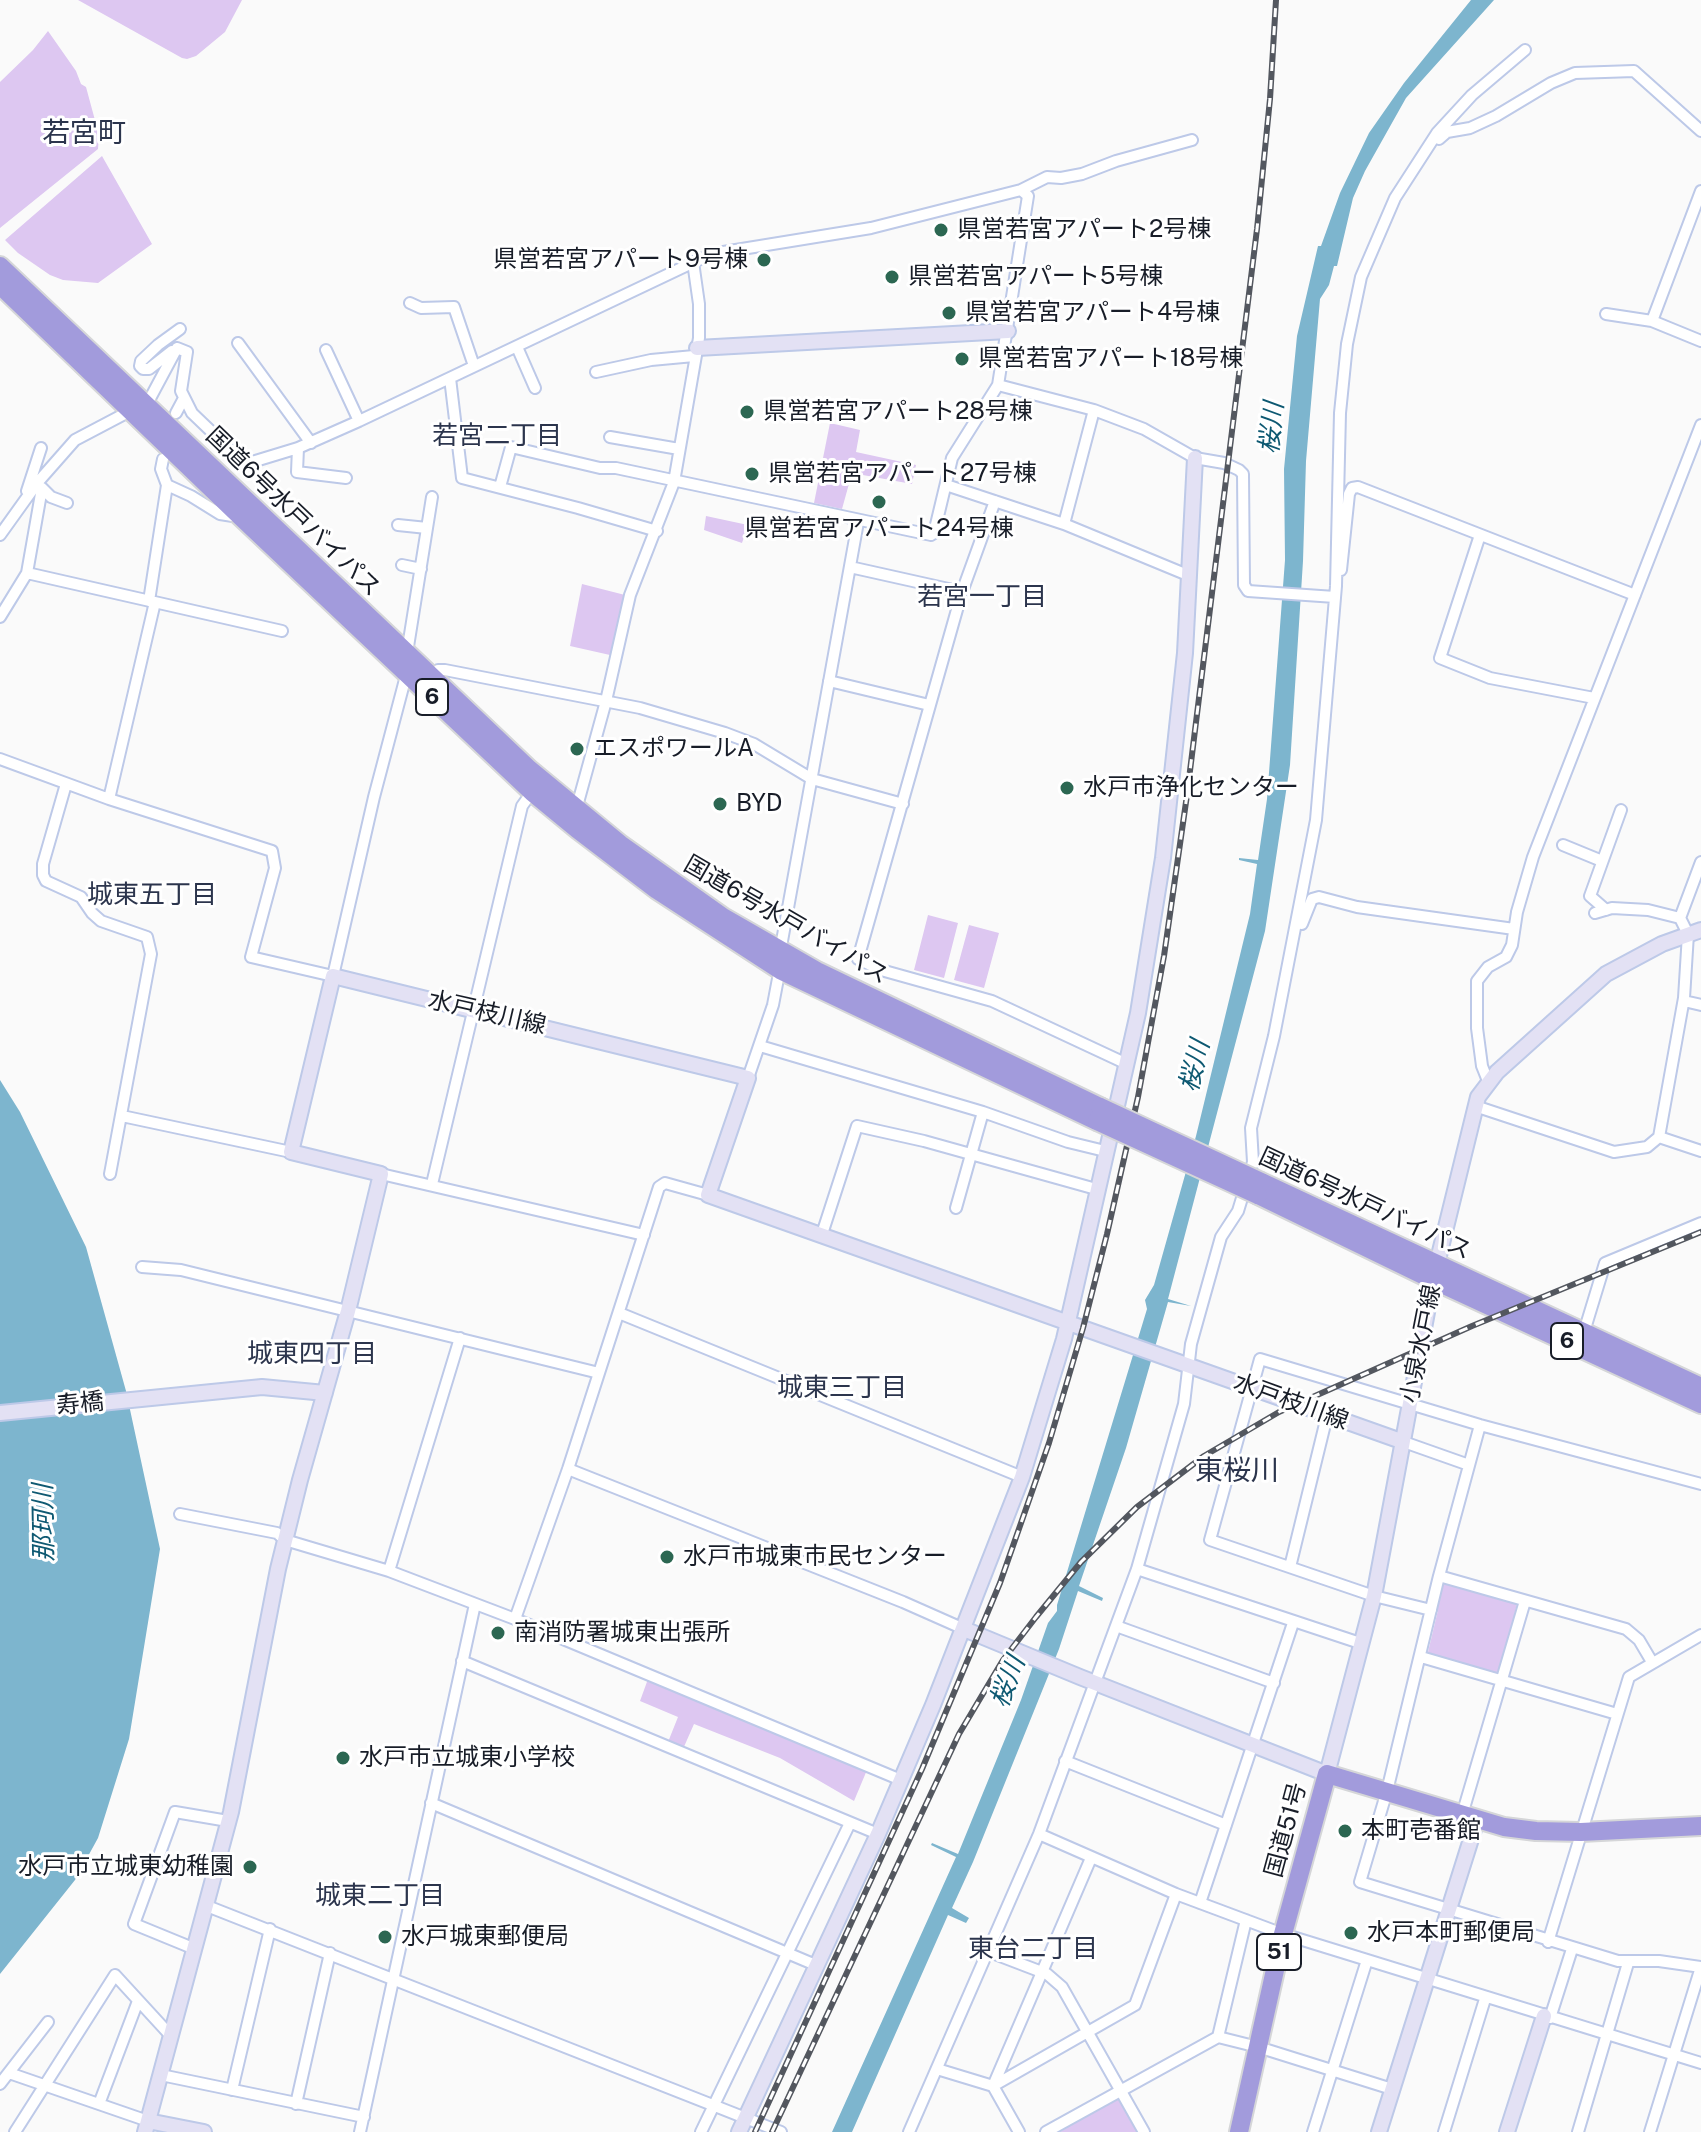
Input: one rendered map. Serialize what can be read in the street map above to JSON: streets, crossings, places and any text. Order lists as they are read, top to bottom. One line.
{"streets":{"highway":["国道6号水戸バイパス","6","国道51号","51"],"street":["水戸枝川線","小泉水戸線","寿橋"]},"crossings":[["国道6号水戸バイパス","小泉水戸線"],["水戸枝川線","小泉水戸線"],["小泉水戸線","国道51号"]],"districts":["若宮町","若宮二丁目","若宮一丁目","城東五丁目","城東四丁目","城東三丁目","東桜川","城東二丁目","東台二丁目"],"water":["桜川","那珂川"],"places":["県営若宮アパート2号棟","県営若宮アパート9号棟","県営若宮アパート5号棟","県営若宮アパート4号棟","県営若宮アパート18号棟","県営若宮アパート28号棟","県営若宮アパート27号棟","県営若宮アパート24号棟","エスポワールA","水戸市浄化センター","BYD","水戸市城東市民センター","南消防署城東出張所","水戸市立城東小学校","本町壱番館","水戸市立城東幼稚園","水戸本町郵便局","水戸城東郵便局"]}
